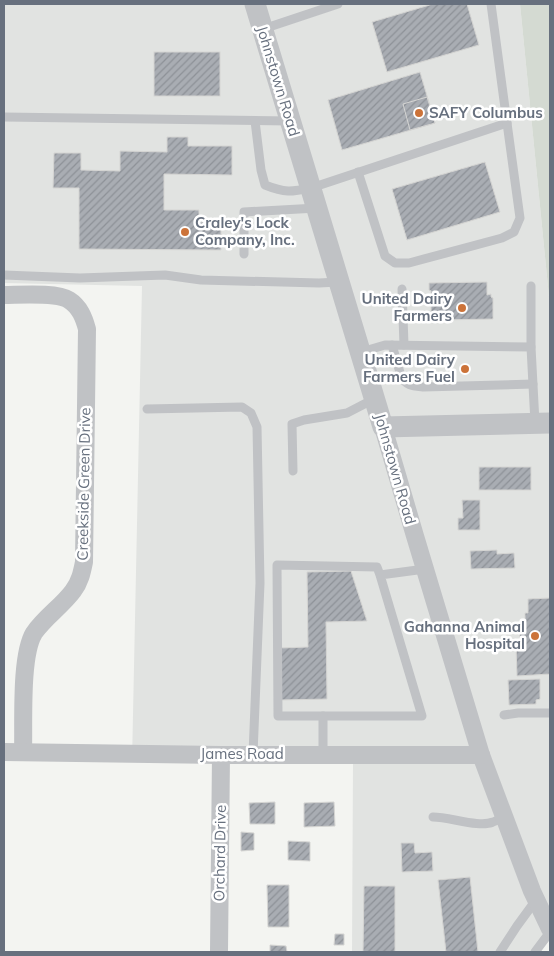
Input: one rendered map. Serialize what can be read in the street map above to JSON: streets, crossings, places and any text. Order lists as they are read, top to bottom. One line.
{"streets":{"street":["Johnstown Road","Creekside Green Drive","James Road","Orchard Drive"]},"crossings":[["Johnstown Road","James Road"],["Creekside Green Drive","James Road"],["James Road","Orchard Drive"]],"places":["SAFY Columbus","Craley's Lock Company, Inc.","United Dairy Farmers","United Dairy Farmers Fuel","Gahanna Animal Hospital"]}
